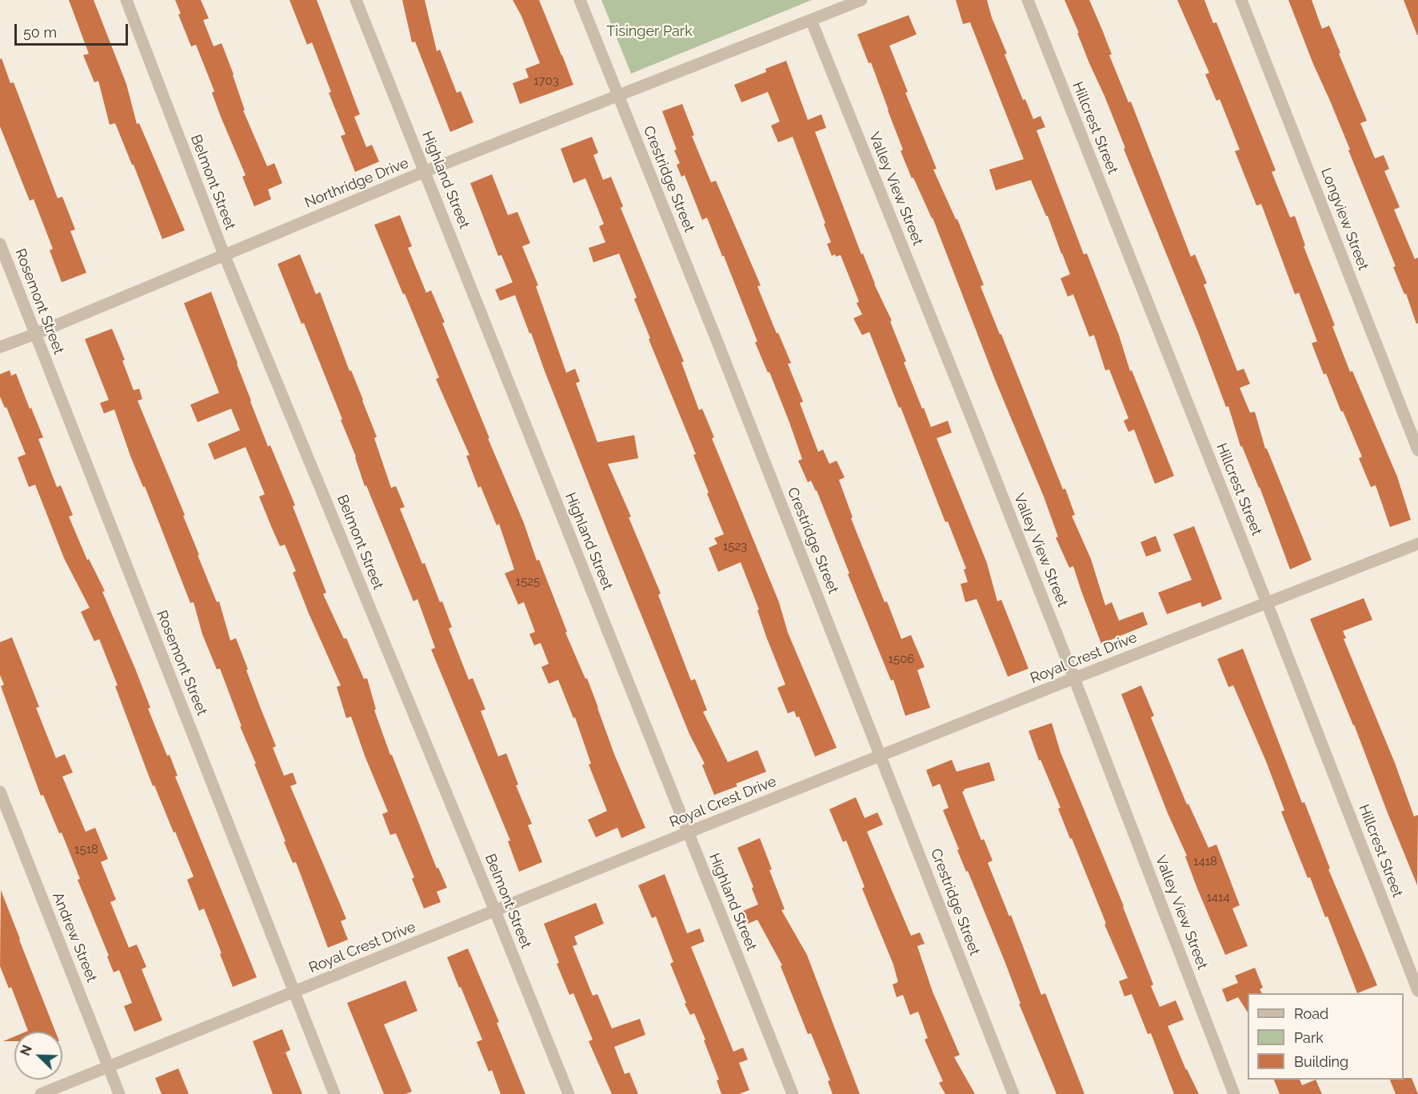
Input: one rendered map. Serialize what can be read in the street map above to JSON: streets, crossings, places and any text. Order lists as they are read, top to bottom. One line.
{"streets":{"street":["Hillcrest Street","Crestridge Street","Highland Street","Belmont Street","Northridge Drive","Valley View Street","Longview Street","Rosemont Street","Royal Crest Drive","Andrew Street"]},"crossings":[["Hillcrest Street","Royal Crest Drive"],["Crestridge Street","Northridge Drive"],["Crestridge Street","Royal Crest Drive"],["Highland Street","Northridge Drive"],["Highland Street","Royal Crest Drive"],["Belmont Street","Northridge Drive"],["Belmont Street","Royal Crest Drive"],["Northridge Drive","Valley View Street"],["Northridge Drive","Rosemont Street"],["Valley View Street","Royal Crest Drive"],["Rosemont Street","Royal Crest Drive"],["Royal Crest Drive","Andrew Street"]],"parks":["Tisinger Park"],"house_numbers":["1703","1523","1525","1506","1518","1418","1414"],"legend":["Road","Park","Building"],"scale_bar":"50 m","north":"top left"}
